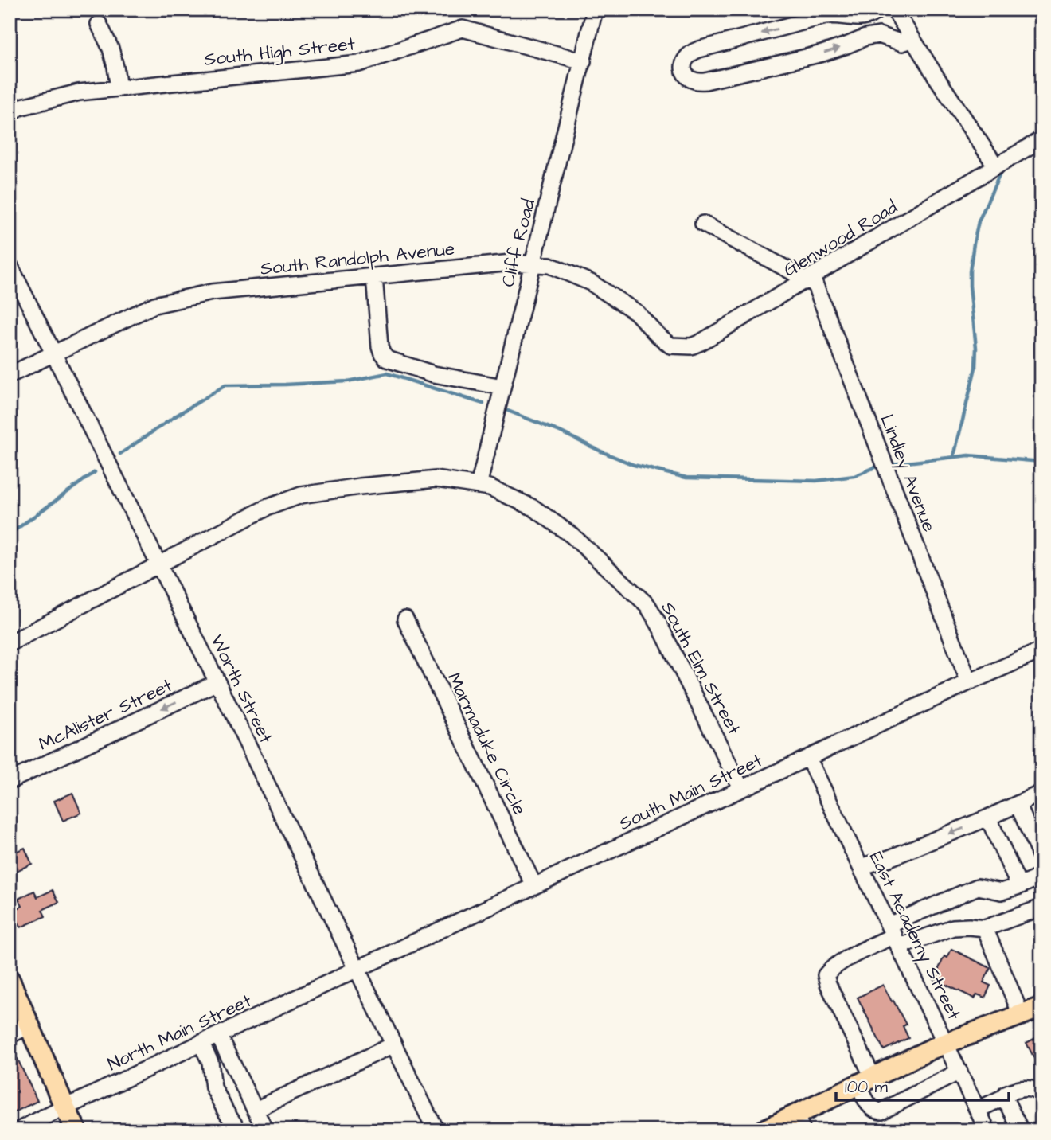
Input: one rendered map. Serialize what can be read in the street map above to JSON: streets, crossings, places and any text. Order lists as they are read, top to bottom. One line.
{"streets":{"street":["South High Street","Glenwood Road","Cliff Road","South Randolph Avenue","Lindley Avenue","South Elm Street","Worth Street","McAlister Street","Marmaduke Circle","South Main Street","East Academy Street","North Main Street"]},"crossings":[["South High Street","Cliff Road"],["Glenwood Road","South Randolph Avenue"],["Glenwood Road","Lindley Avenue"],["Cliff Road","South Randolph Avenue"],["Cliff Road","South Elm Street"],["South Randolph Avenue","Worth Street"],["Lindley Avenue","South Main Street"],["South Elm Street","Worth Street"],["South Elm Street","South Main Street"],["Worth Street","McAlister Street"],["Worth Street","South Main Street"],["Worth Street","North Main Street"],["Marmaduke Circle","South Main Street"],["South Main Street","East Academy Street"],["South Main Street","North Main Street"]],"one_way":["McAlister Street"],"scale_bar":"100 m"}
